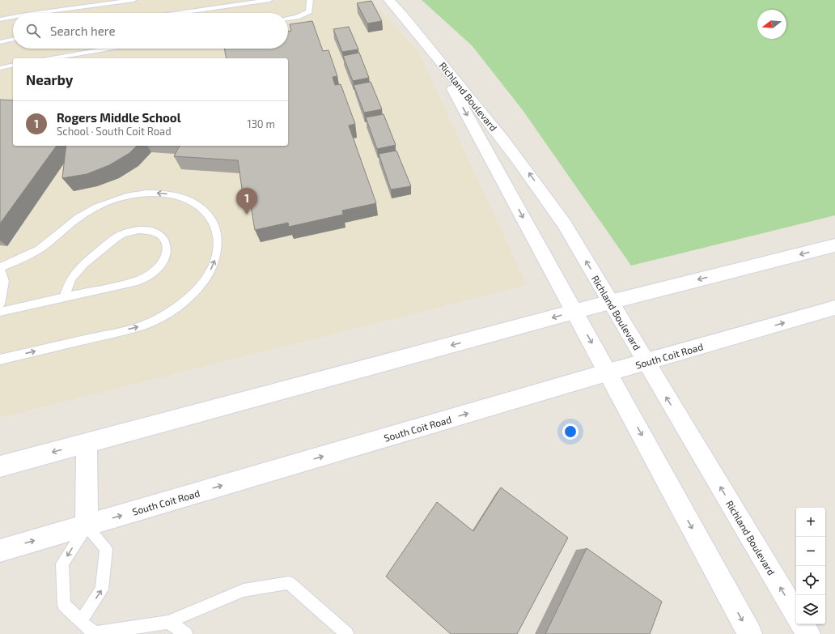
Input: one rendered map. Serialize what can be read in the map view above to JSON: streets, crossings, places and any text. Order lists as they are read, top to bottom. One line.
{"streets":{"main road":["Richland Boulevard","South Coit Road"]},"crossings":[["Richland Boulevard","South Coit Road"]],"north":"left","page":{"search":"Search here","heading":"Nearby","list":[{"mark":"1","name":"Rogers Middle School","note":"School · South Coit Road","value":"130 m"}],"pins":"1","map_buttons":["+","−"]}}
